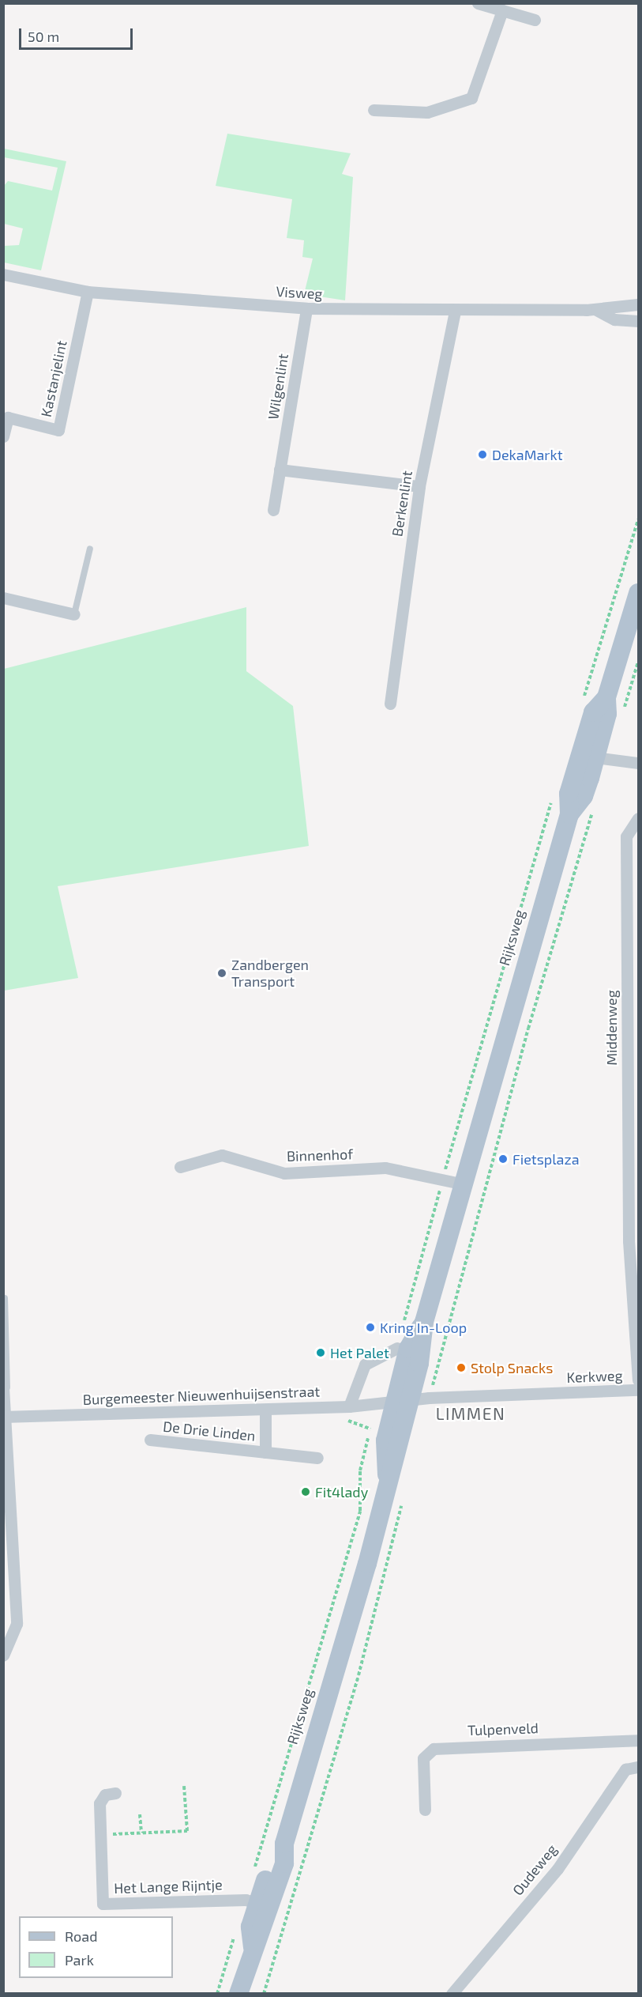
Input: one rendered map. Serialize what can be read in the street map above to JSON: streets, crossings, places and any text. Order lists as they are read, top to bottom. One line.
{"streets":{"main road":["Rijksweg"],"street":["Visweg","Kastanjelint","Wilgenlint","Berkenlint","Middenweg","Binnenhof","Kerkweg","Burgemeester Nieuwenhuijsenstraat","De Drie Linden","Tulpenveld","Oudeweg","Het Lange Rijntje"]},"crossings":[["Visweg","Kastanjelint"],["Visweg","Wilgenlint"],["Visweg","Berkenlint"],["Rijksweg","Binnenhof"],["Rijksweg","Kerkweg"],["Rijksweg","Burgemeester Nieuwenhuijsenstraat"],["Rijksweg","Het Lange Rijntje"],["Kerkweg","Burgemeester Nieuwenhuijsenstraat"],["Burgemeester Nieuwenhuijsenstraat","De Drie Linden"]],"districts":["LIMMEN"],"places":["DekaMarkt","Zandbergen Transport","Fietsplaza","Kring In-Loop","Het Palet","Stolp Snacks","Fit4lady"],"legend":["Road","Park"],"scale_bar":"50 m"}
